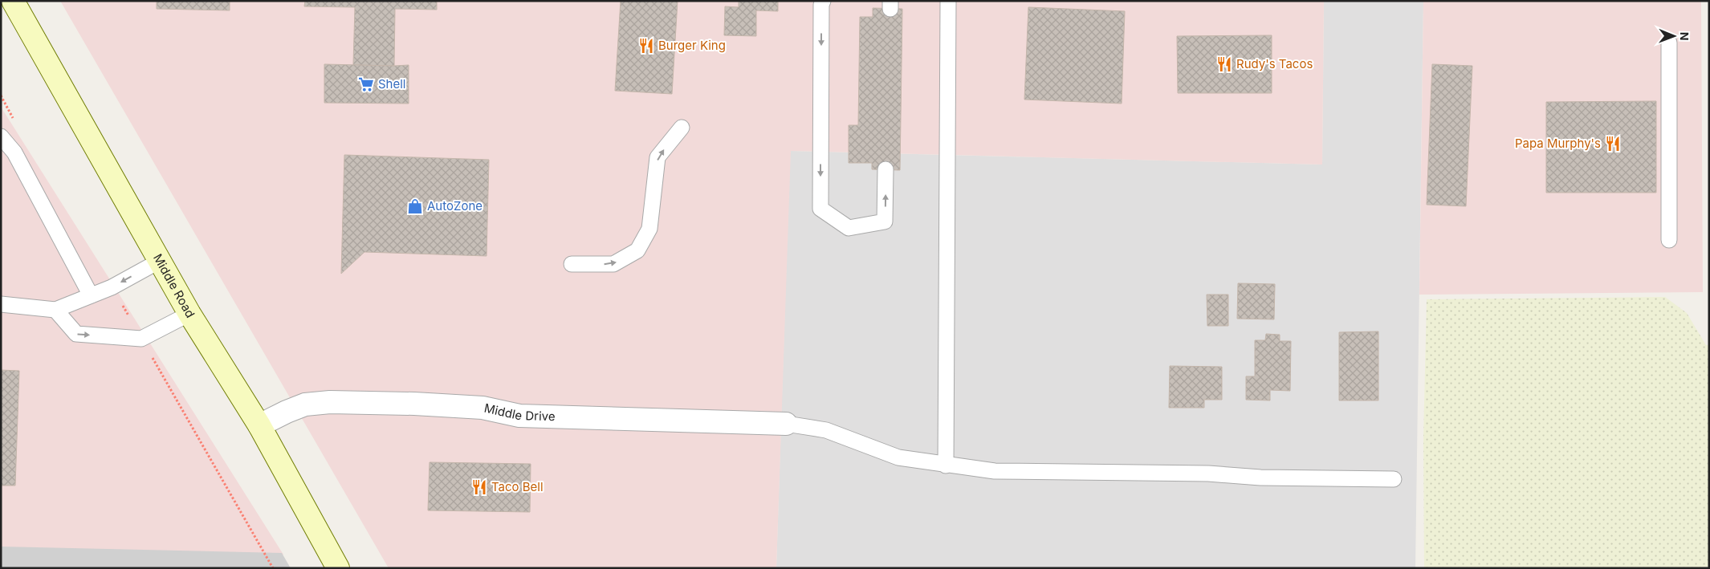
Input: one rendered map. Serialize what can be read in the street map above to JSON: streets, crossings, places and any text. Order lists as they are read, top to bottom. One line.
{"streets":{"main road":["Middle Road"],"street":["Middle Drive"]},"crossings":[["Middle Road","Middle Drive"]],"places":{"restaurant":["Burger King","Rudy's Tacos","Papa Murphy's","Taco Bell"],"supermarket":["Shell"],"shop":["AutoZone"]},"north":"right"}
